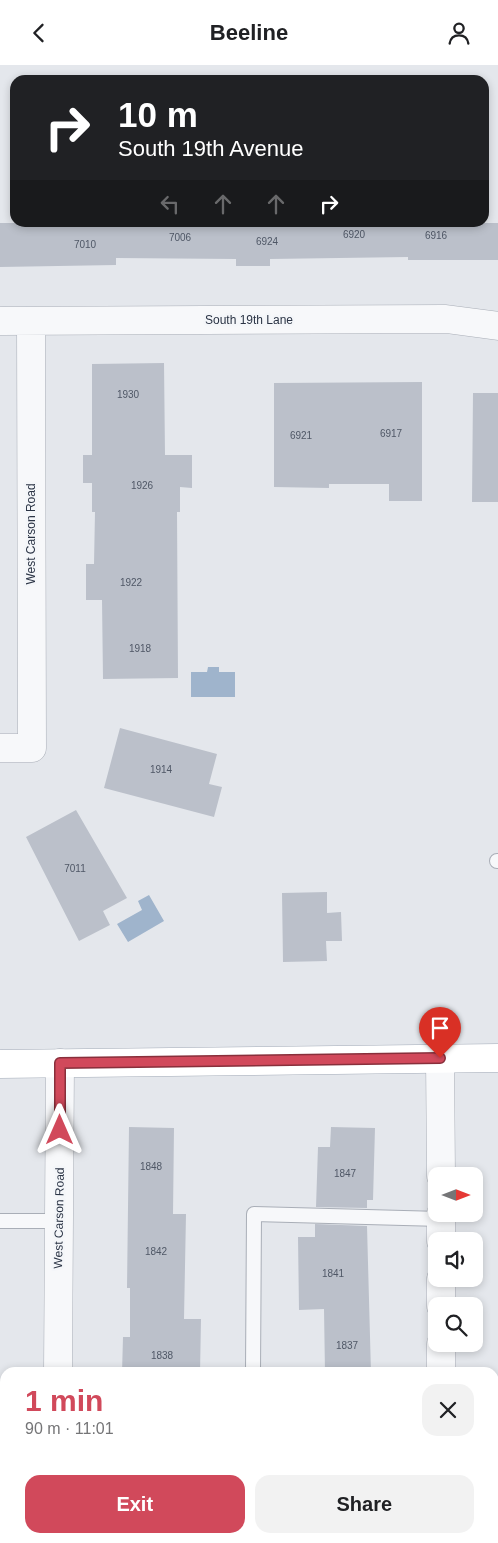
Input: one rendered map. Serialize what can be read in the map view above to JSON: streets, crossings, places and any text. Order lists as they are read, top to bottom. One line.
{"streets":{"street":["South 19th Lane","West Carson Road"]},"crossings":[["South 19th Lane","West Carson Road"]],"house_numbers":["6920","6916","7006","6924","7010","1930","6917","6921","1926","1922","1918","1914","7011","1848","1847","1842","1841","1837","1838"],"north":"right","page":{"header":"Beeline","turn":["10 m","South 19th Avenue"],"heading":["1 min","90 m · 11:01"],"buttons":["Exit","Share"]}}
